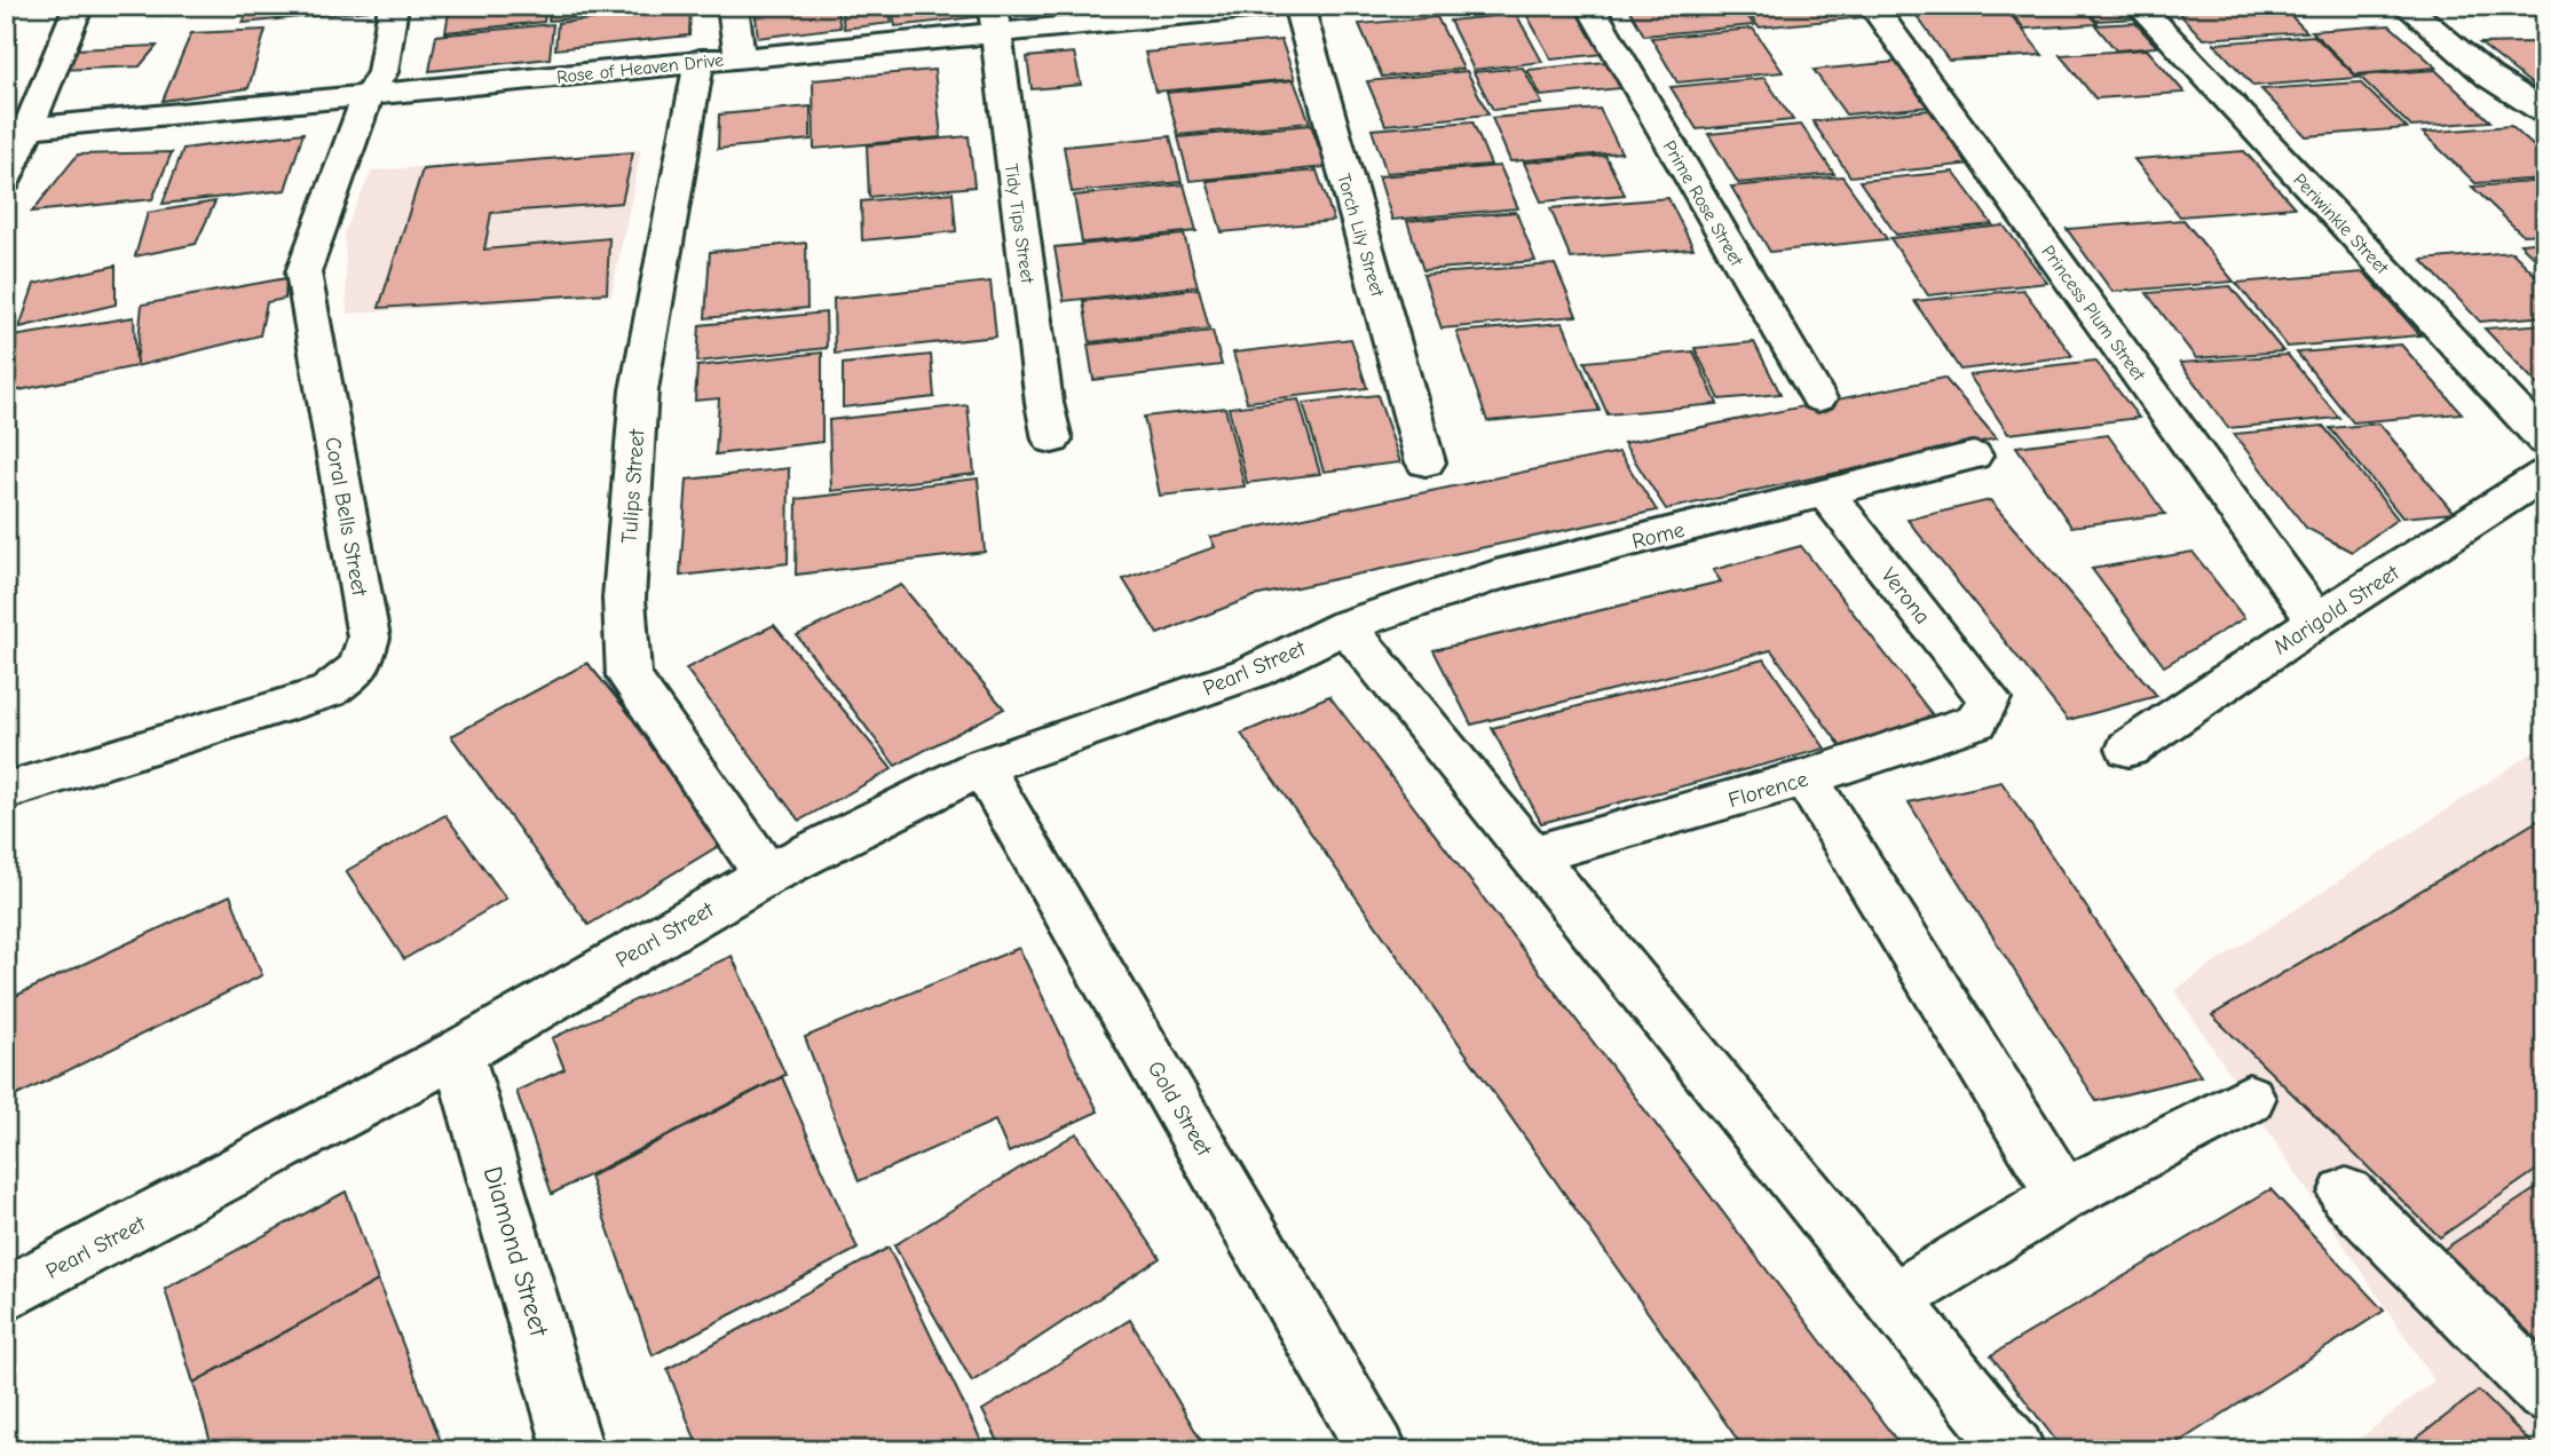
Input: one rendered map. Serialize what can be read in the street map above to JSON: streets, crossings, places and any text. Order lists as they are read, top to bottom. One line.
{"streets":{"street":["Rose of Heaven Drive","Prime Rose Street","Tidy Tips Street","Periwinkle Street","Torch Lily Street","Princess Plum Street","Tulips Street","Coral Bells Street","Rome","Verona","Marigold Street","Pearl Street","Florence","Gold Street","Diamond Street"]},"crossings":[["Rose of Heaven Drive","Tidy Tips Street"],["Rose of Heaven Drive","Tulips Street"],["Rose of Heaven Drive","Coral Bells Street"],["Princess Plum Street","Marigold Street"],["Tulips Street","Pearl Street"],["Rome","Verona"],["Rome","Pearl Street"],["Verona","Florence"],["Pearl Street","Gold Street"],["Pearl Street","Diamond Street"]]}
